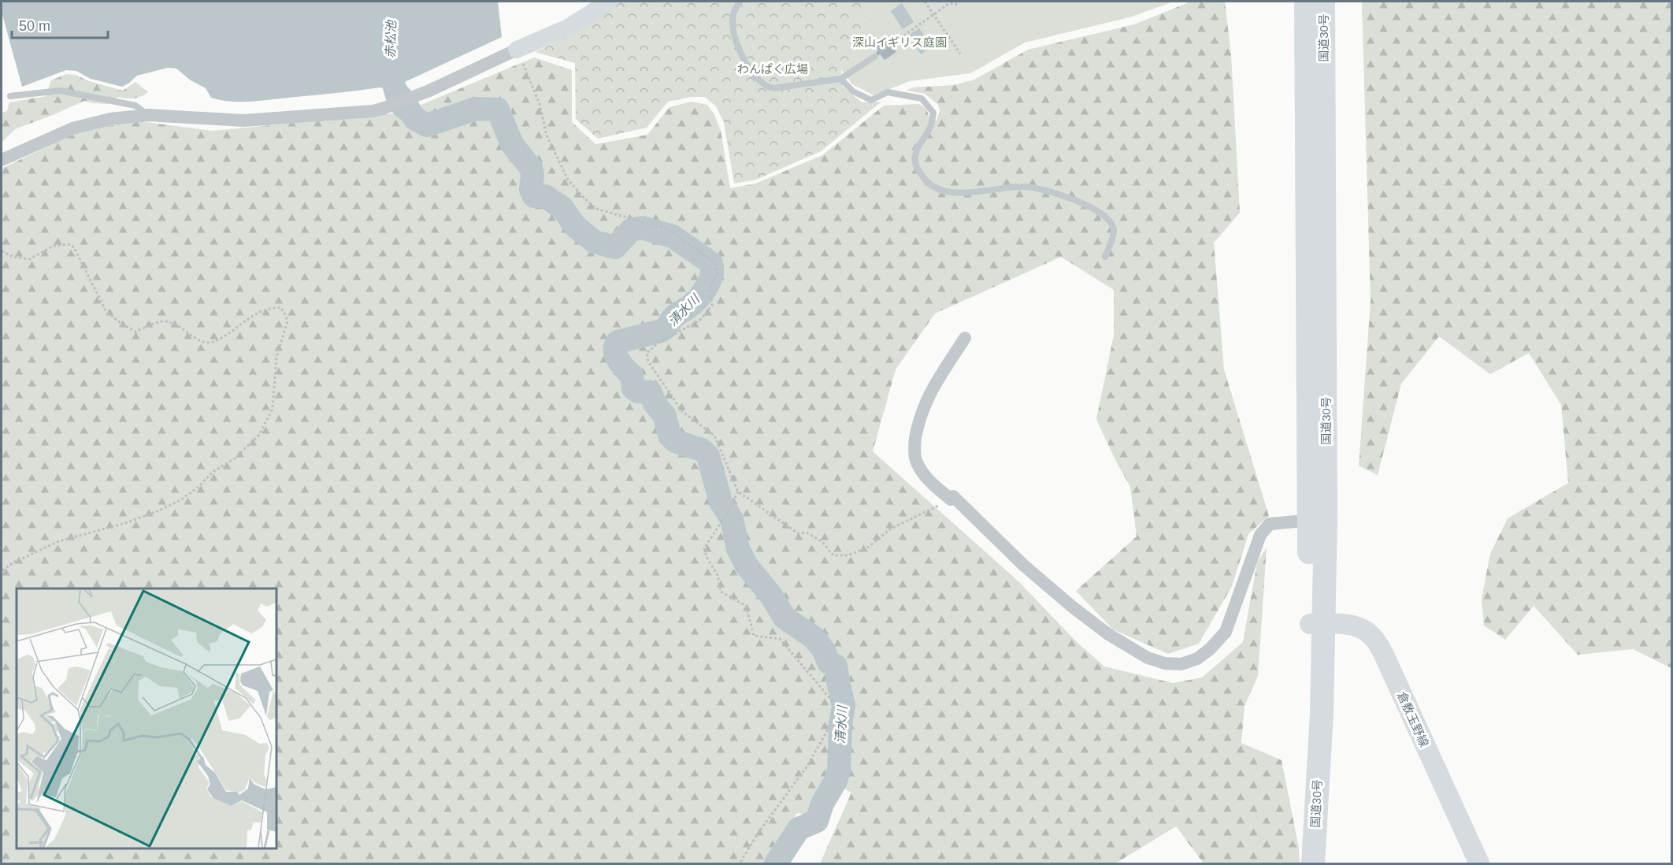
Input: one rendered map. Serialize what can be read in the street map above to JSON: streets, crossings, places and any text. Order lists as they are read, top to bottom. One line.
{"streets":{"highway":["国道30号"],"main road":["倉敷玉野線"]},"crossings":[["国道30号","倉敷玉野線"]],"water":["赤松池","清水川"],"parks":["深山イギリス庭園","わんぱく広場"],"scale_bar":"50 m"}
